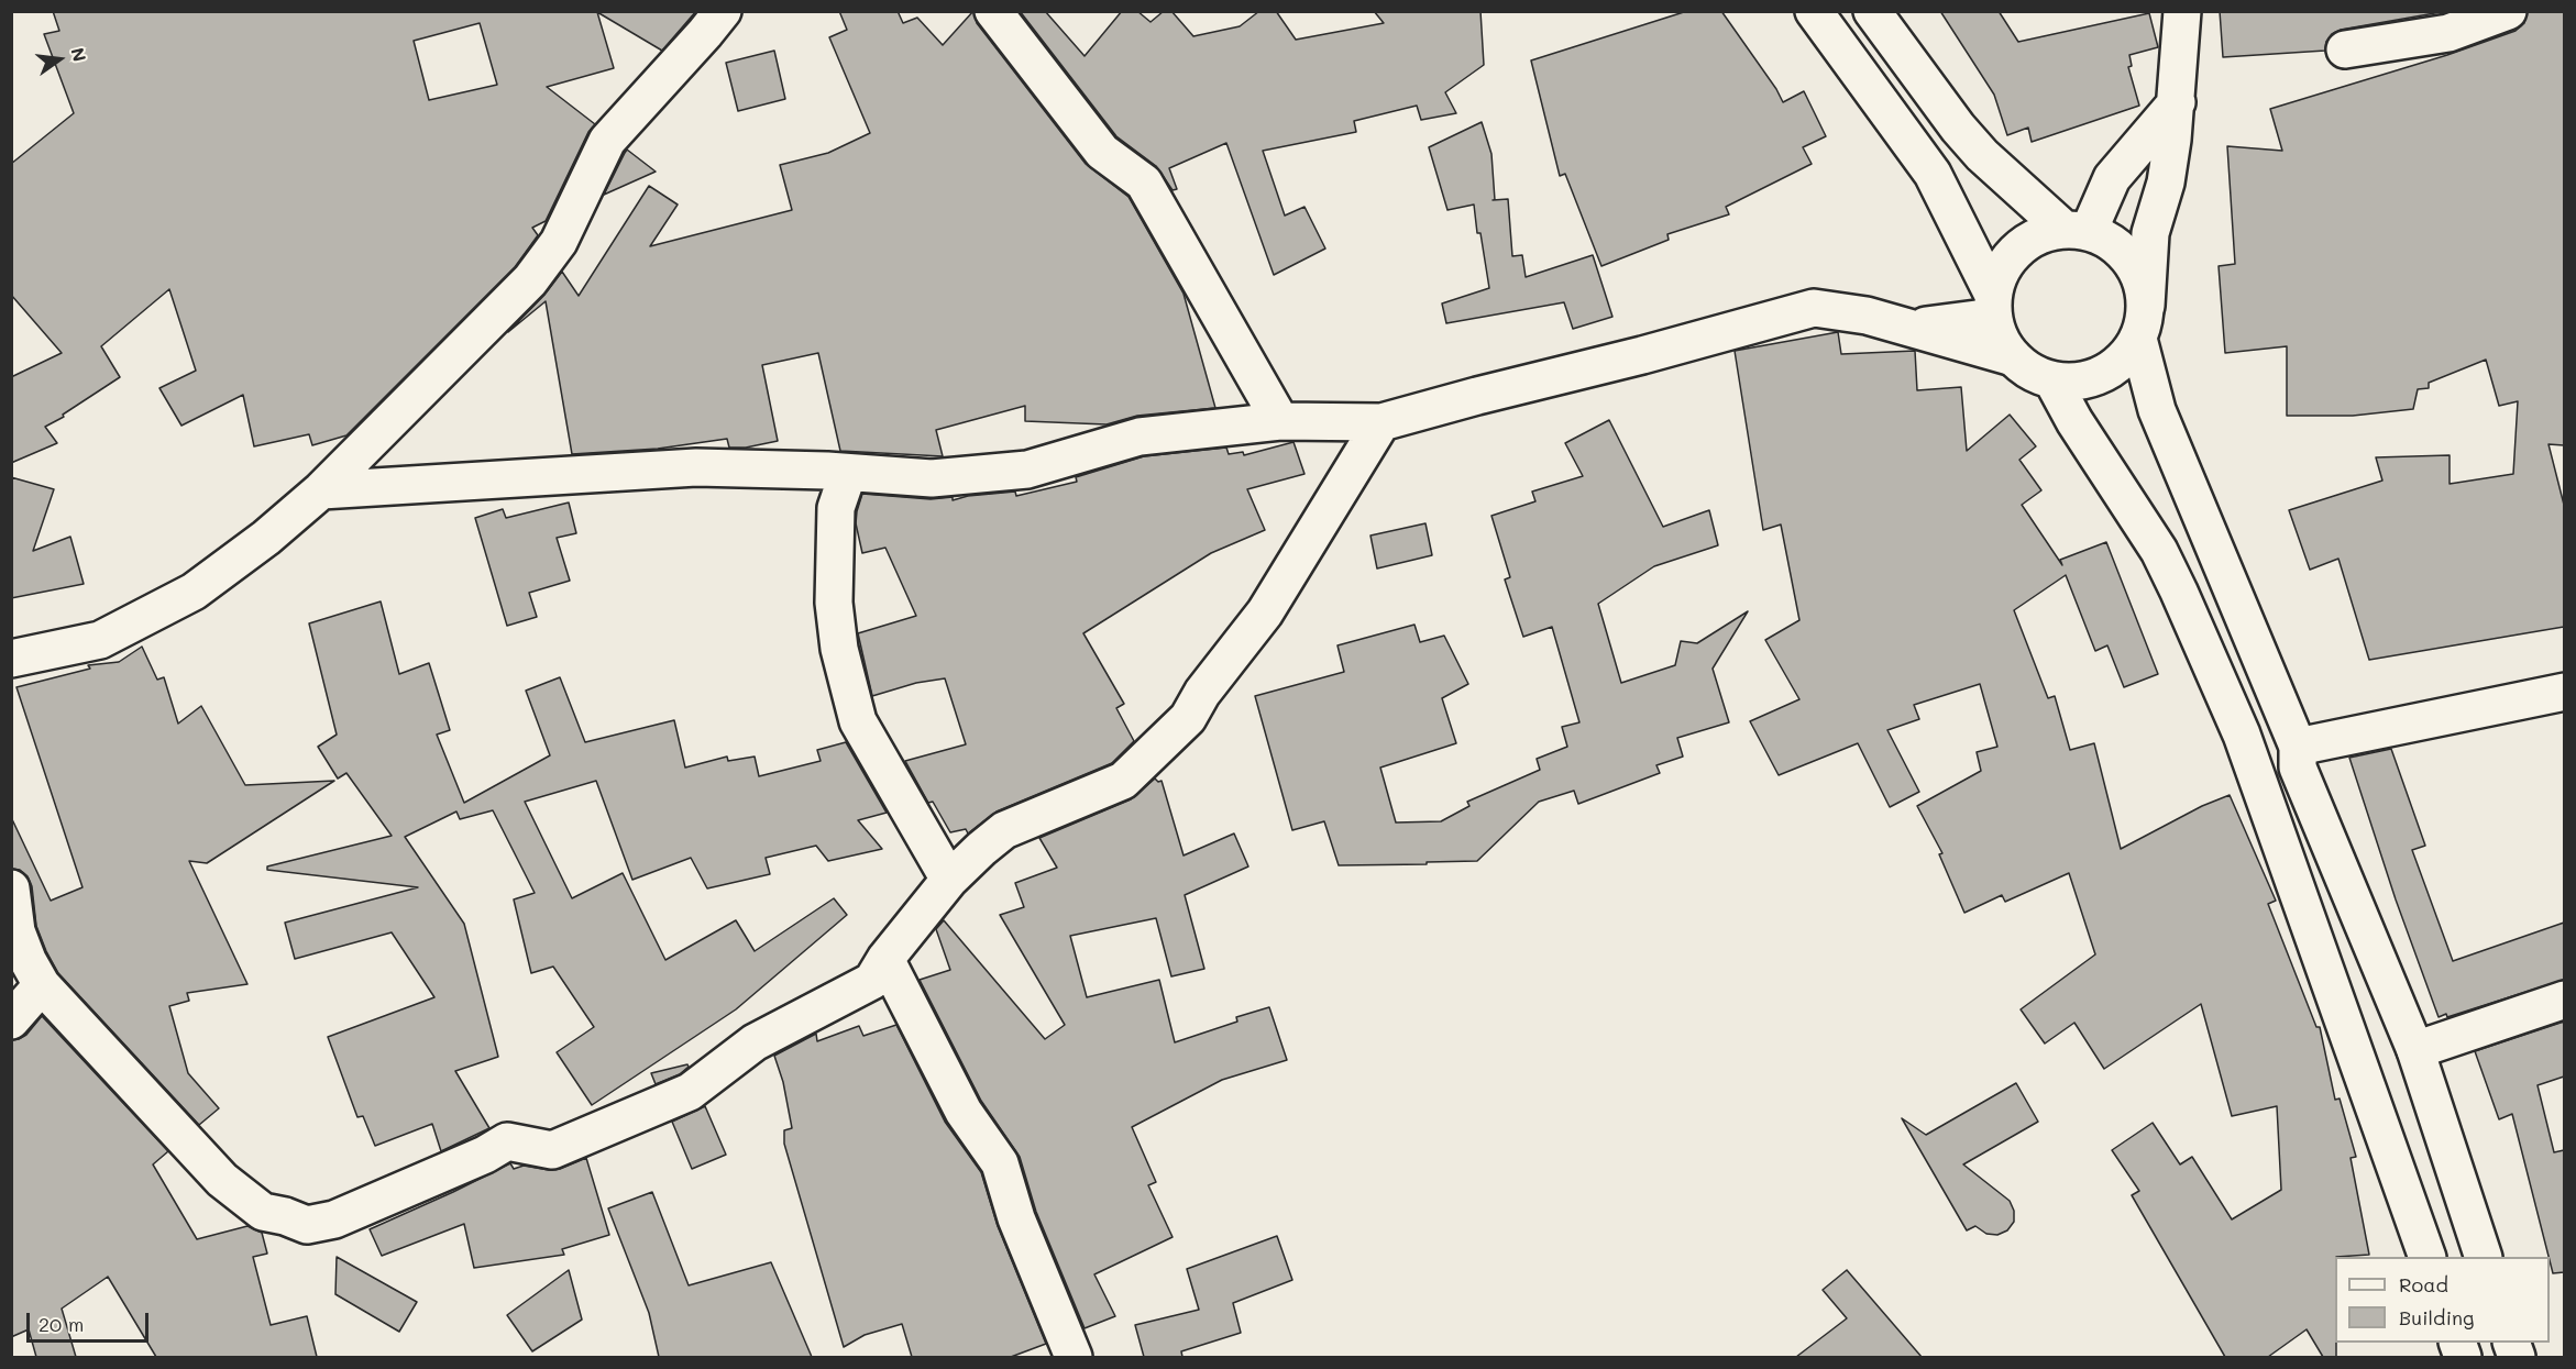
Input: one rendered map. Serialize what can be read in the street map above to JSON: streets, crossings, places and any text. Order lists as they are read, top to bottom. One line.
{"legend":["Road","Building"],"scale_bar":"20 m","north":"right"}
